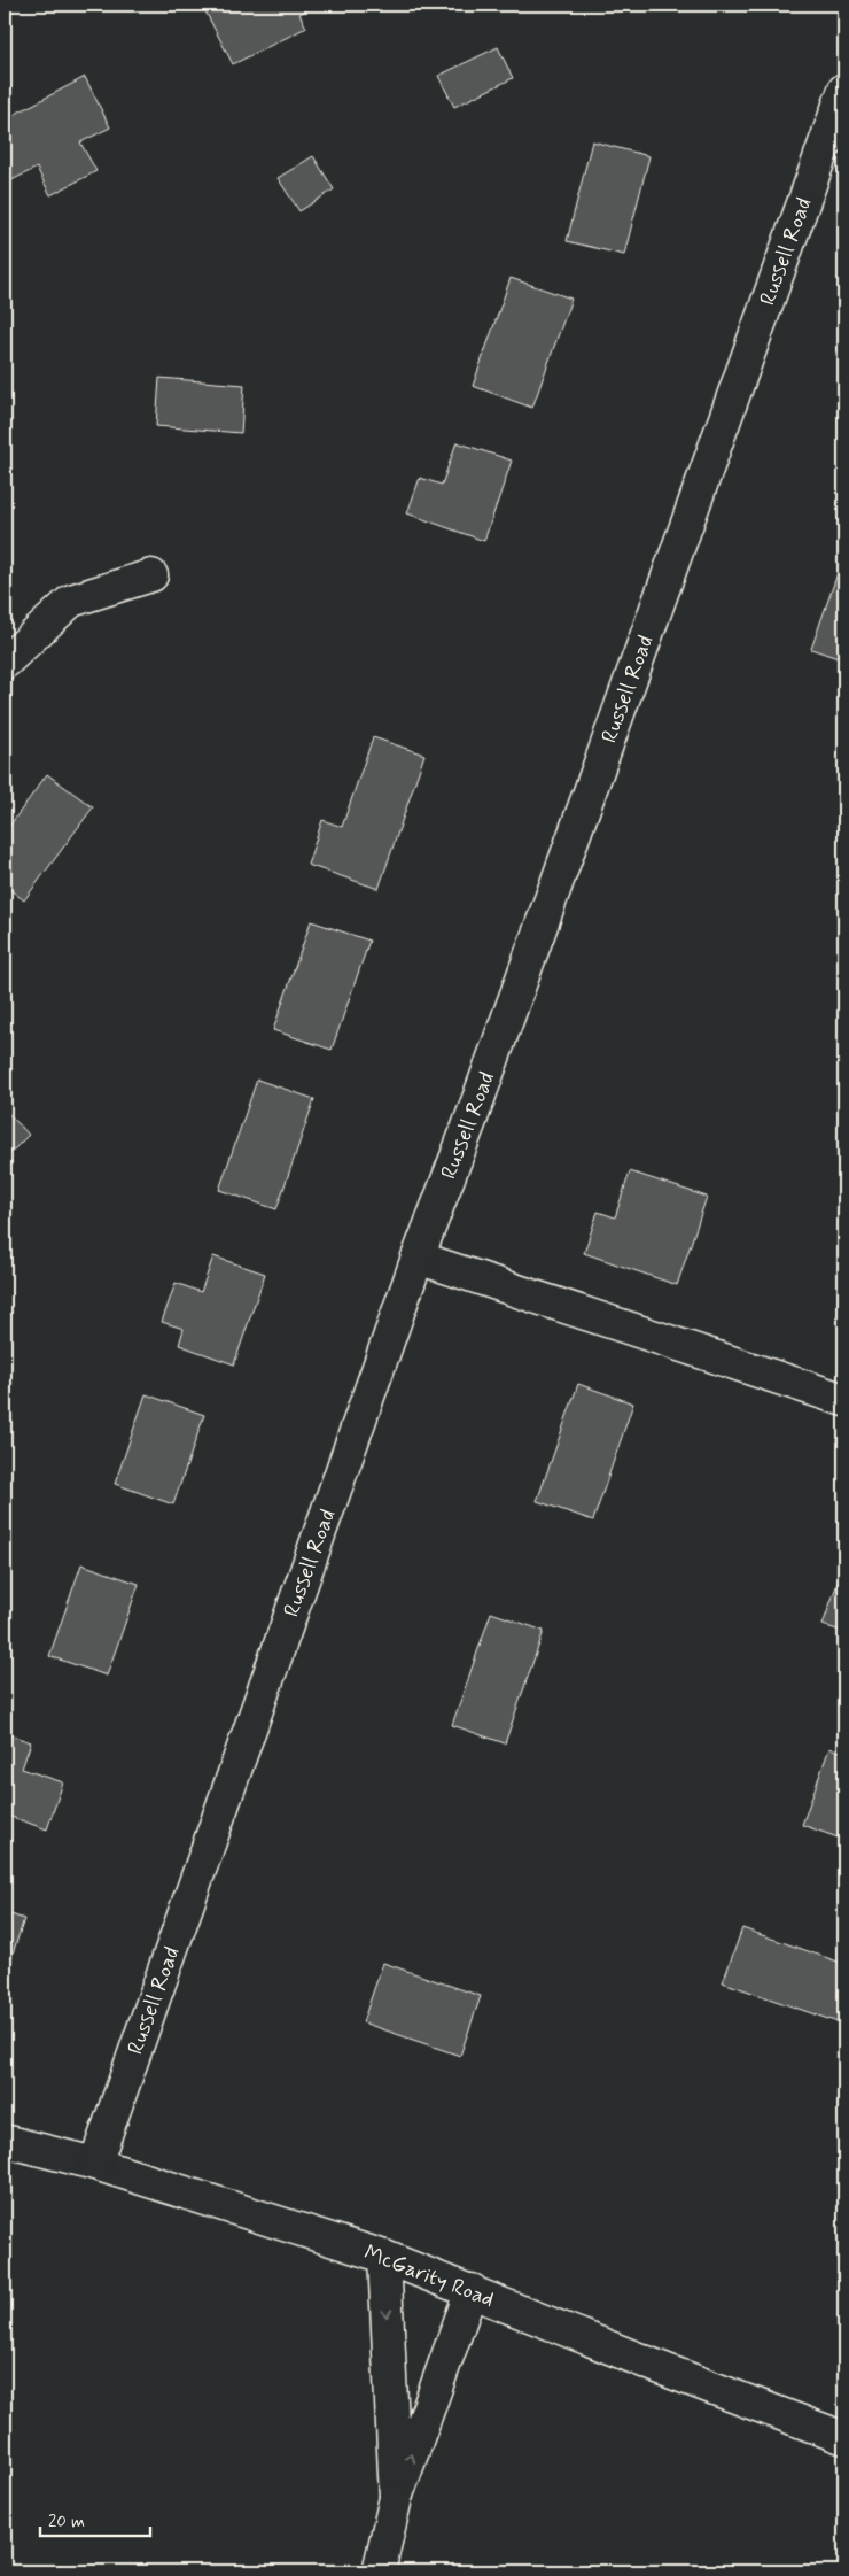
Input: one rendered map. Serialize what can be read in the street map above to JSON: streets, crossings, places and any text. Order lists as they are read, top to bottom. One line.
{"streets":{"street":["Russell Road","McGarity Road"]},"crossings":[["Russell Road","McGarity Road"]],"scale_bar":"20 m"}
